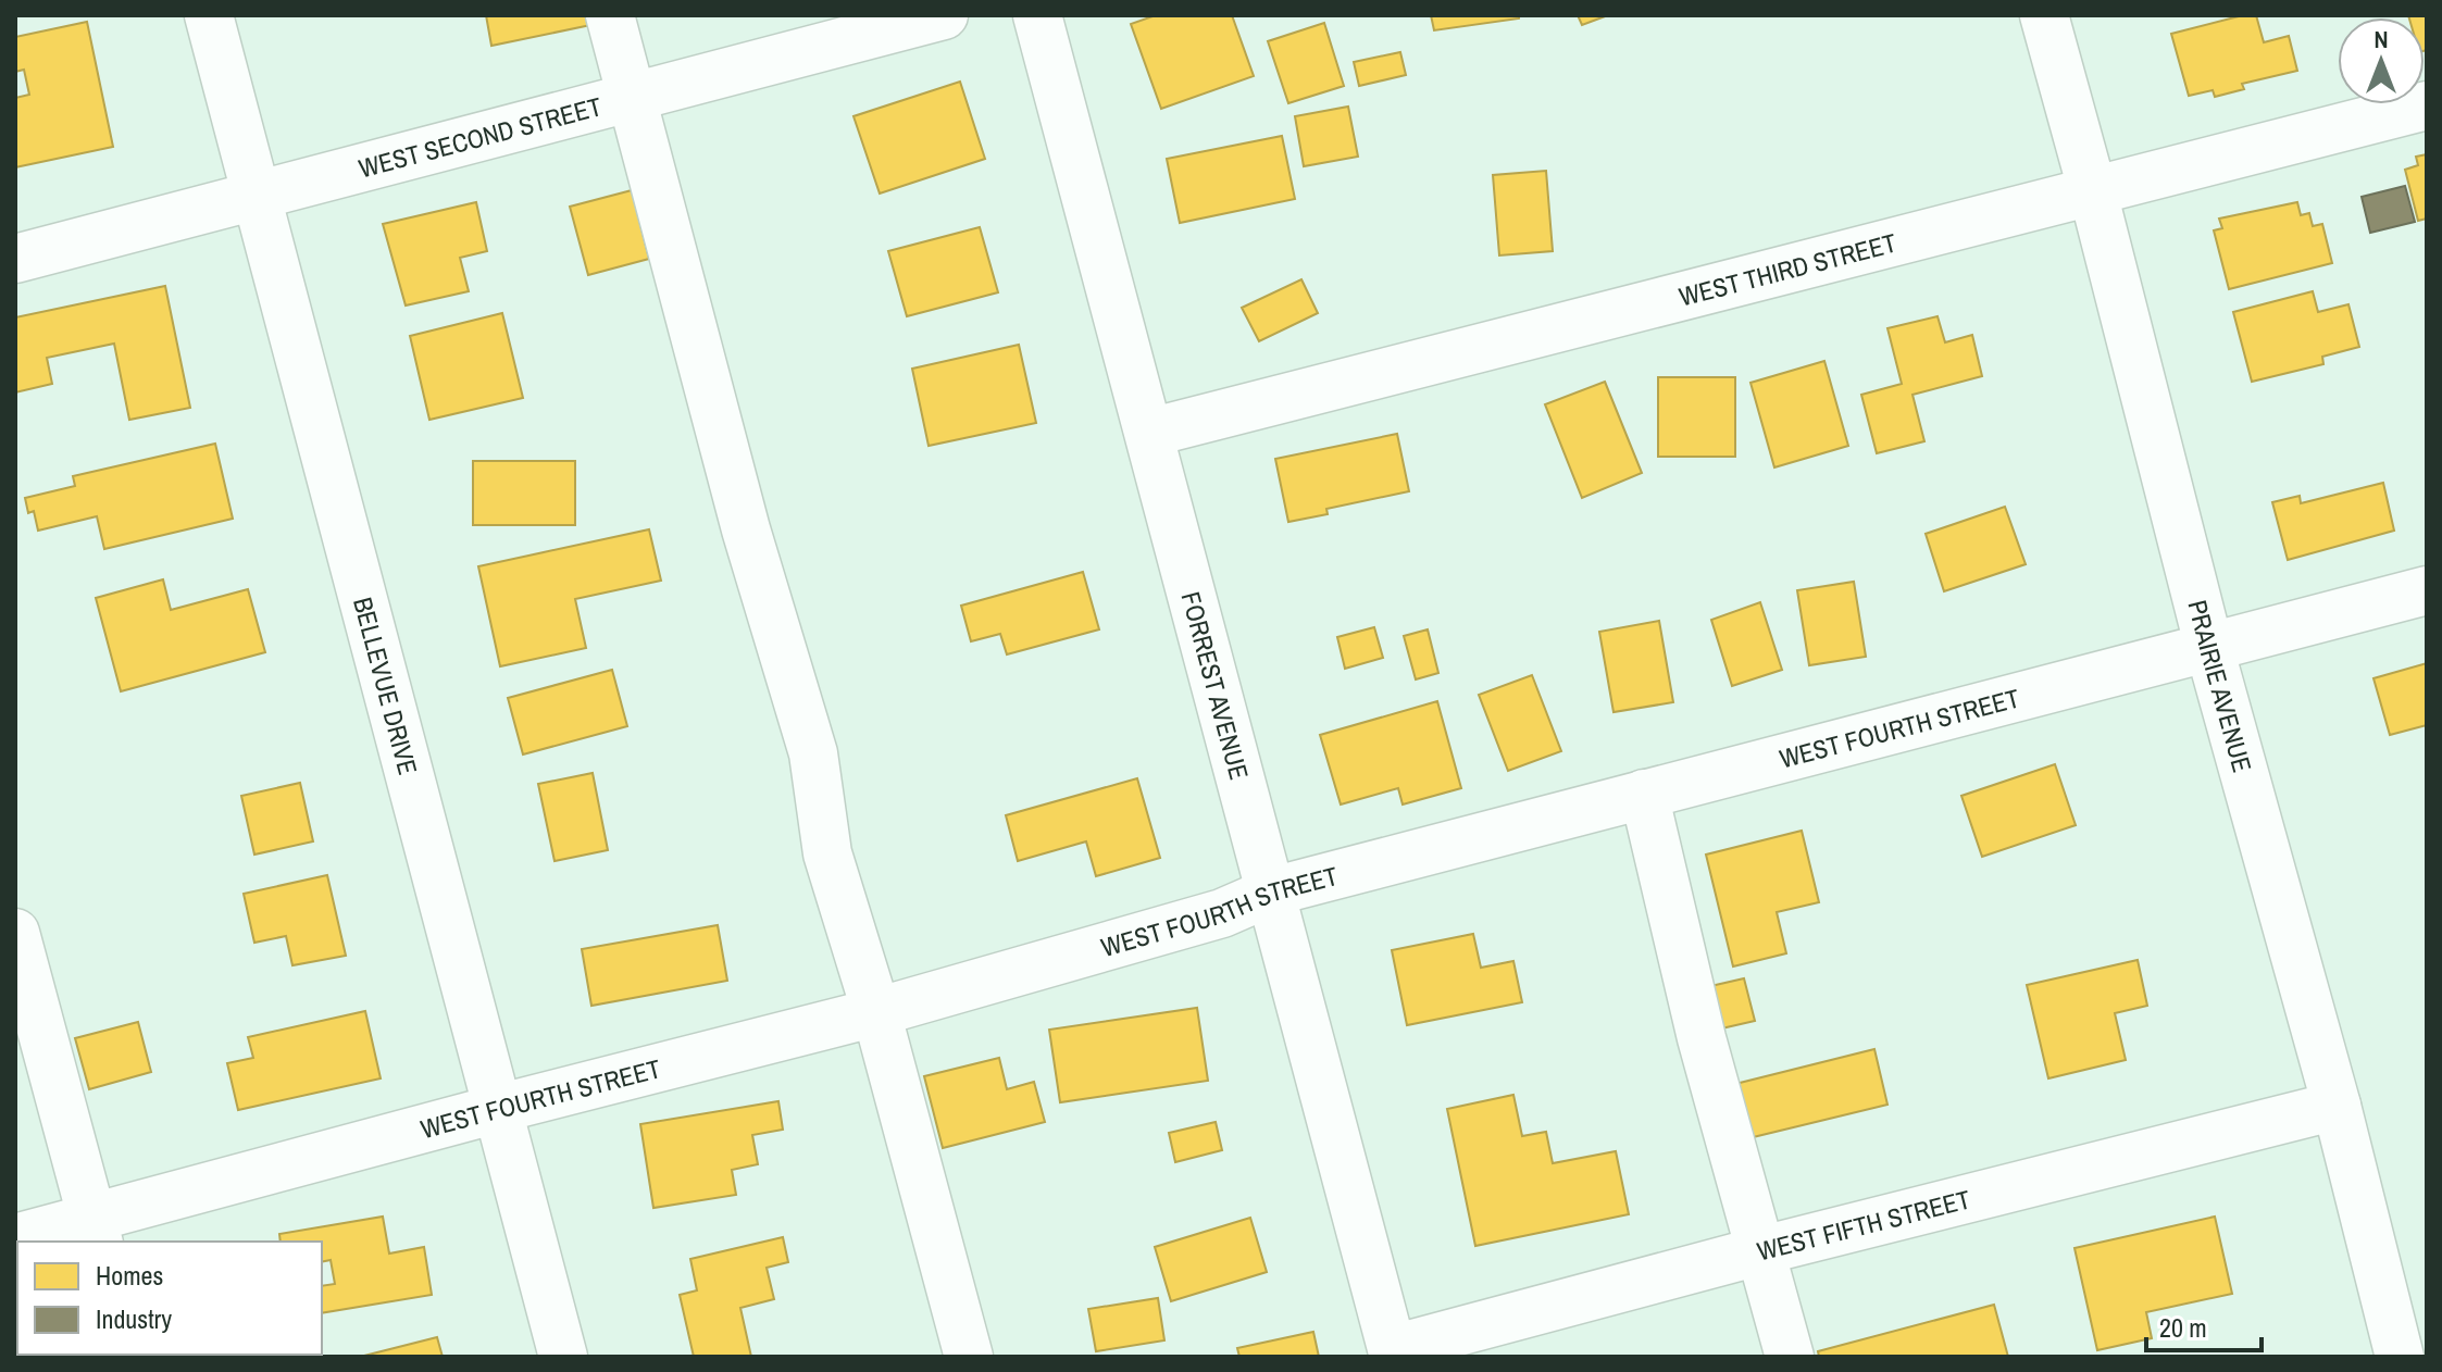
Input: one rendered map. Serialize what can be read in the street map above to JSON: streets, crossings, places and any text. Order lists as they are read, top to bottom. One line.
{"streets":{"street":["WEST SECOND STREET","WEST THIRD STREET","BELLEVUE DRIVE","FORREST AVENUE","PRAIRIE AVENUE","WEST FOURTH STREET","WEST FIFTH STREET"]},"crossings":[["WEST SECOND STREET","BELLEVUE DRIVE"],["WEST THIRD STREET","FORREST AVENUE"],["WEST THIRD STREET","PRAIRIE AVENUE"],["BELLEVUE DRIVE","WEST FOURTH STREET"],["FORREST AVENUE","WEST FOURTH STREET"],["FORREST AVENUE","WEST FIFTH STREET"],["PRAIRIE AVENUE","WEST FOURTH STREET"],["PRAIRIE AVENUE","WEST FIFTH STREET"]],"legend":["Homes","Industry"],"scale_bar":"20 m","north":"top"}
